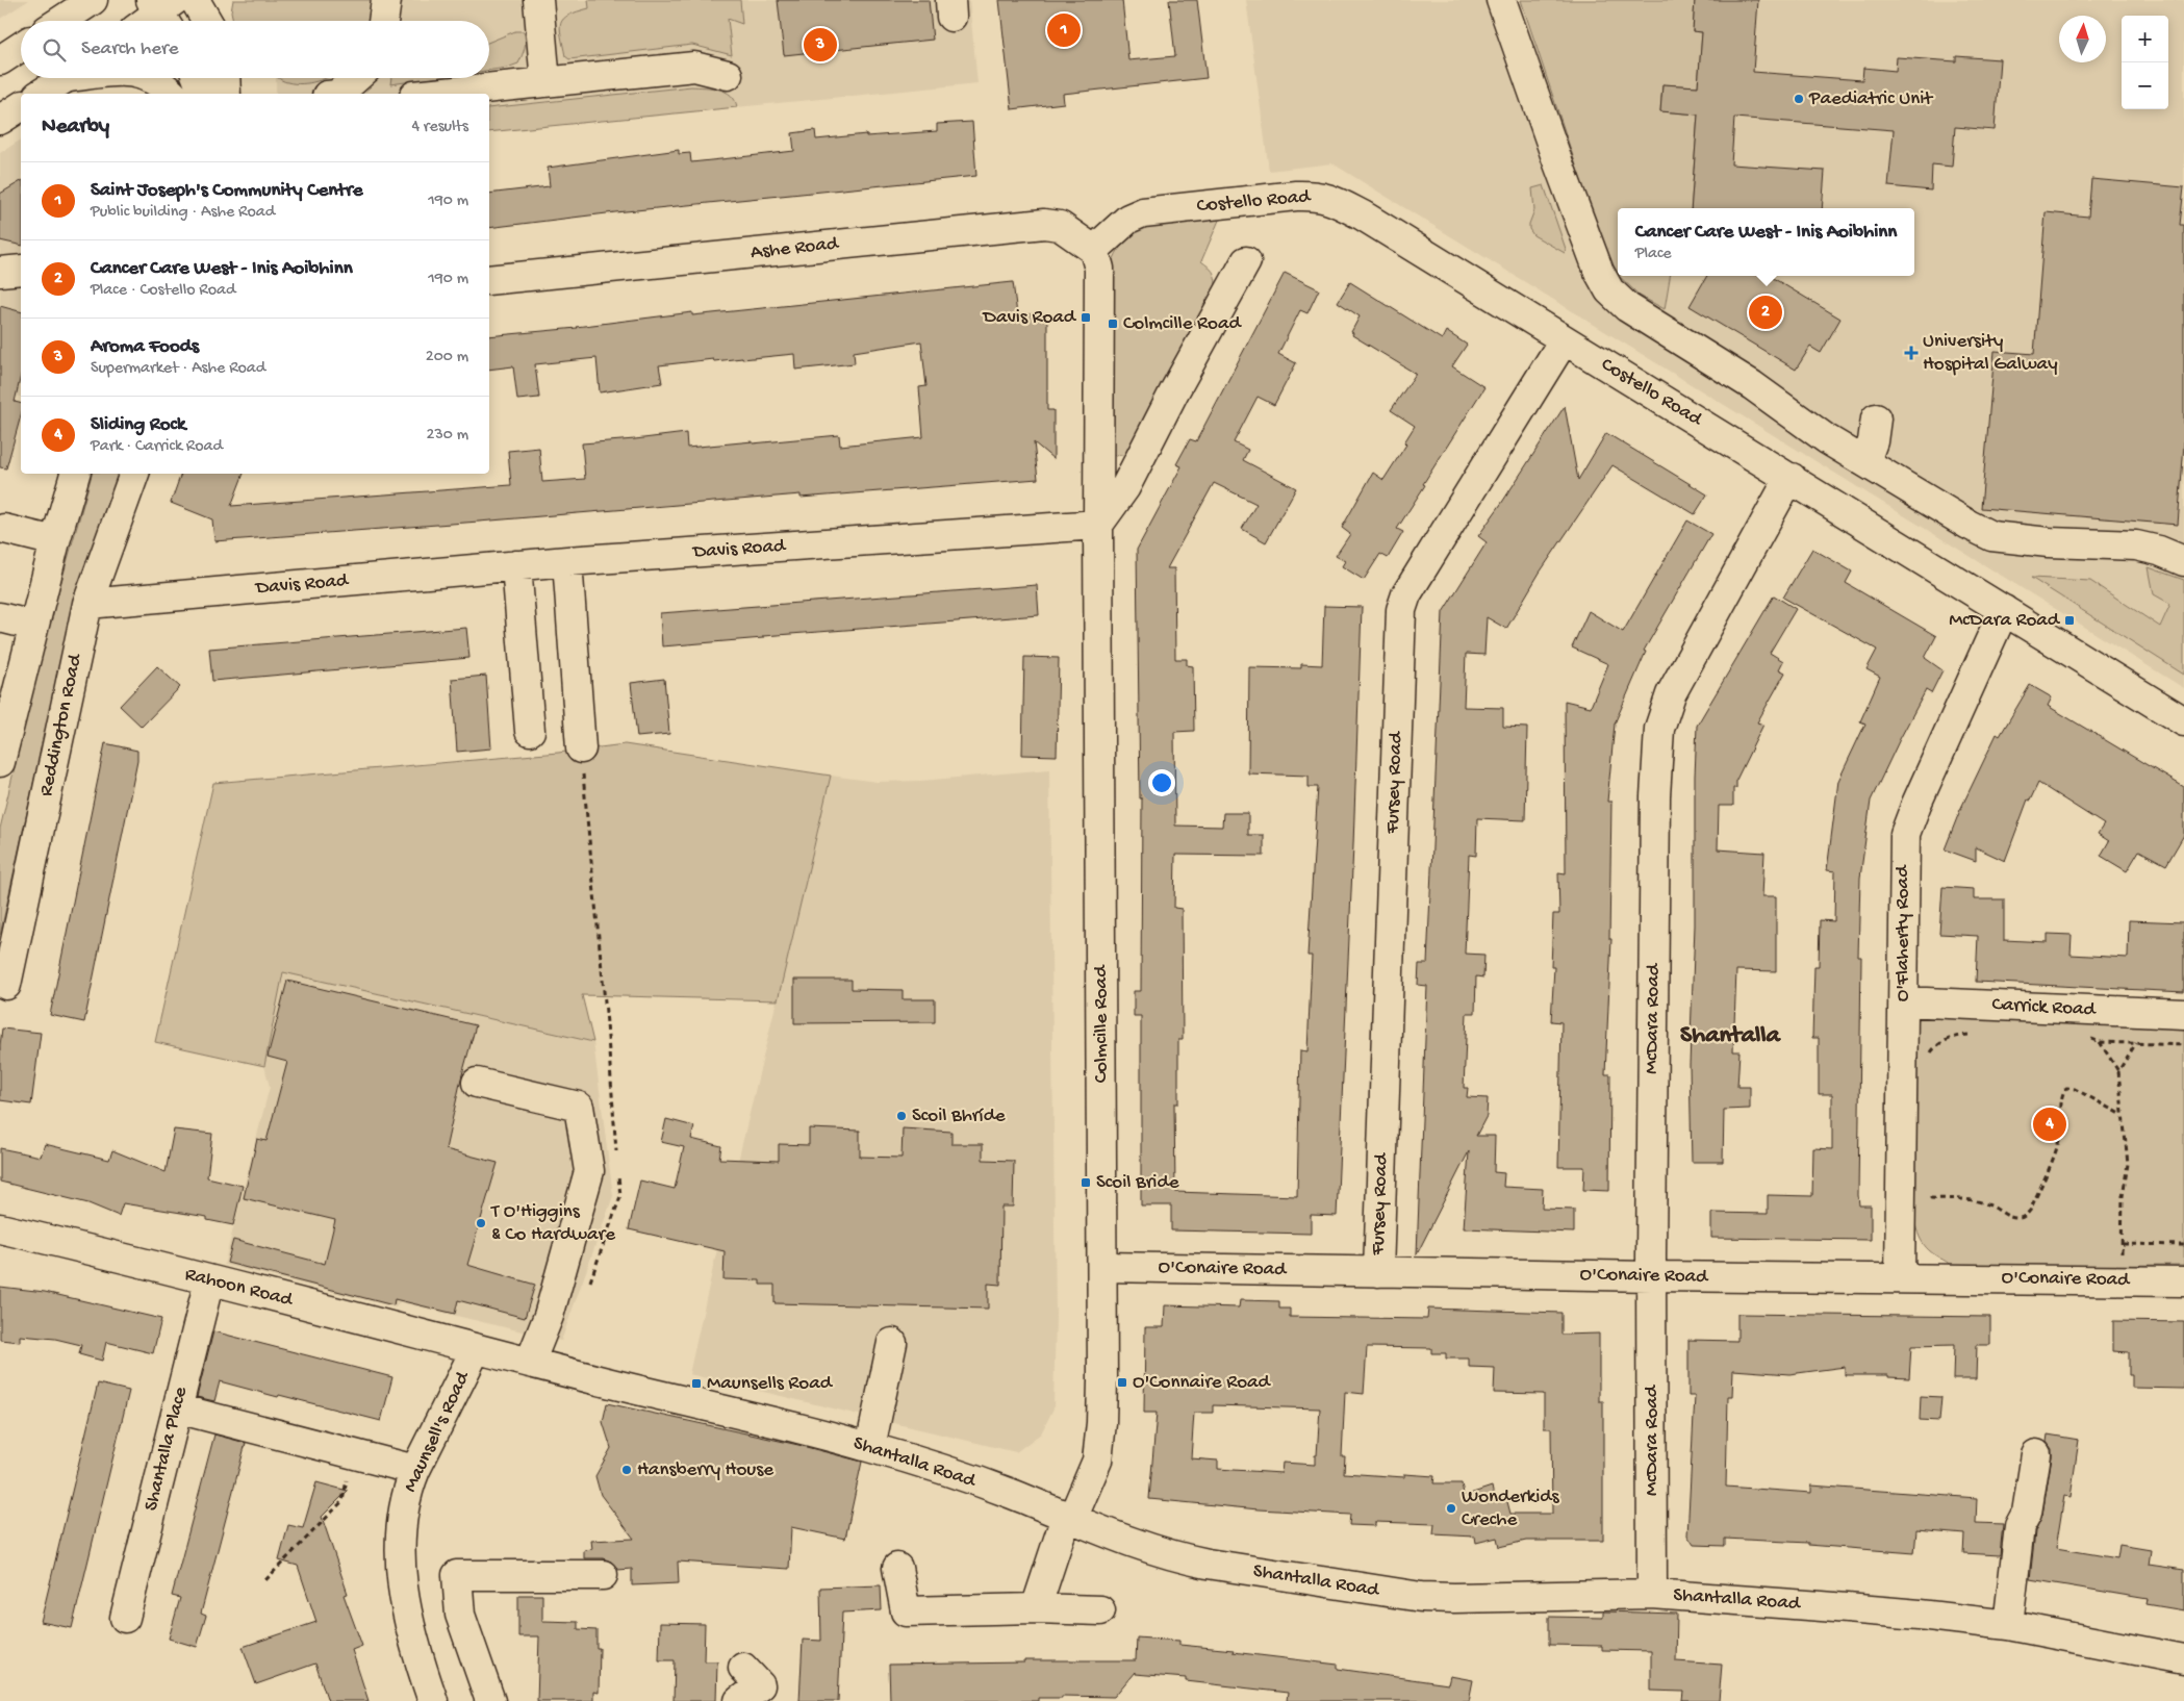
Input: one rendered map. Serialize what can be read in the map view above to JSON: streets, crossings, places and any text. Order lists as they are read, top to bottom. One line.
{"streets":{"street":["Costello Road","Ashe Road","Davis Road","Reddington Road","Fursey Road","O'Flaherty Road","Carrick Road","McDara Road","Colmcille Road","O'Conaire Road","Rahoon Road","Maunsell's Road","Shantalla Place","Shantalla Road"]},"crossings":[["Costello Road","Ashe Road"],["Costello Road","Fursey Road"],["Costello Road","O'Flaherty Road"],["Costello Road","McDara Road"],["Costello Road","Colmcille Road"],["Ashe Road","Colmcille Road"],["Davis Road","Reddington Road"],["Davis Road","Colmcille Road"],["Fursey Road","O'Conaire Road"],["O'Flaherty Road","Carrick Road"],["O'Flaherty Road","O'Conaire Road"],["McDara Road","O'Conaire Road"],["McDara Road","Shantalla Road"],["Colmcille Road","O'Conaire Road"],["Colmcille Road","Shantalla Road"],["Rahoon Road","Maunsell's Road"],["Rahoon Road","Shantalla Place"],["Rahoon Road","Shantalla Road"],["Maunsell's Road","Shantalla Road"]],"districts":["Shantalla"],"places":{"other":["Paediatric Unit","Scoil Bhríde","T O'Higgins & Co Hardware","Hansberry House","Wonderkids Creche"],"transit":["Davis Road","Colmcille Road","McDara Road","Scoil Bride","O'Connaire Road","Maunsells Road"],"health":["University Hospital Galway"]},"north":"top","page":{"pins":["1","3","2","4"],"map_buttons":["+","−"],"search":"Search here","heading":["Nearby","4 results"],"list":[{"mark":"1","name":"Saint Joseph's Community Centre","note":"Public building · Ashe Road","value":"190 m"},{"mark":"2","name":"Cancer Care West - Inis Aoibhinn","note":"Place · Costello Road","value":"190 m"},{"mark":"3","name":"Aroma Foods","note":"Supermarket · Ashe Road","value":"200 m"},{"mark":"4","name":"Sliding Rock","note":"Park · Carrick Road","value":"230 m"}],"popup":["Cancer Care West - Inis Aoibhinn","Place"]}}
